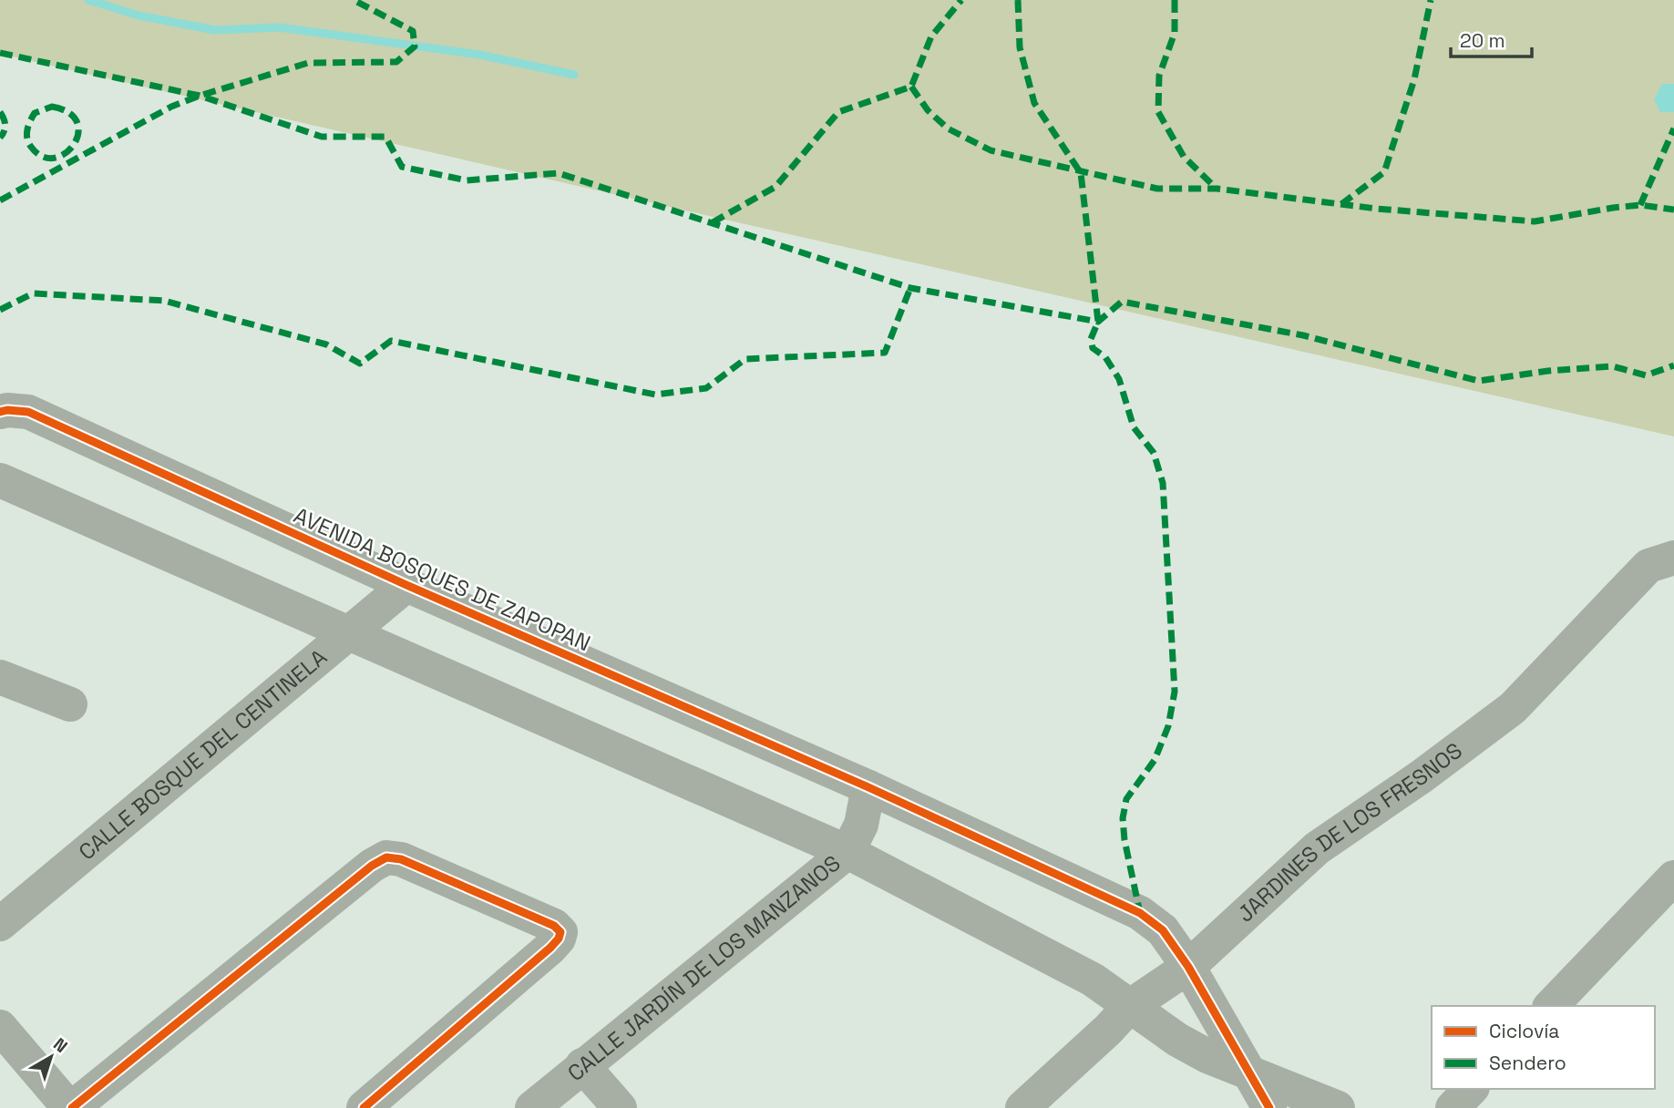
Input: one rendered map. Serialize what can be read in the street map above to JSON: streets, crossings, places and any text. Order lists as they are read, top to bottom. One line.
{"streets":{"street":["AVENIDA BOSQUES DE ZAPOPAN","CALLE BOSQUE DEL CENTINELA","JARDINES DE LOS FRESNOS","CALLE JARDÍN DE LOS MANZANOS"]},"crossings":[["AVENIDA BOSQUES DE ZAPOPAN","CALLE BOSQUE DEL CENTINELA"],["AVENIDA BOSQUES DE ZAPOPAN","JARDINES DE LOS FRESNOS"]],"legend":["Ciclovía","Sendero"],"scale_bar":"20 m","north":"top right"}
